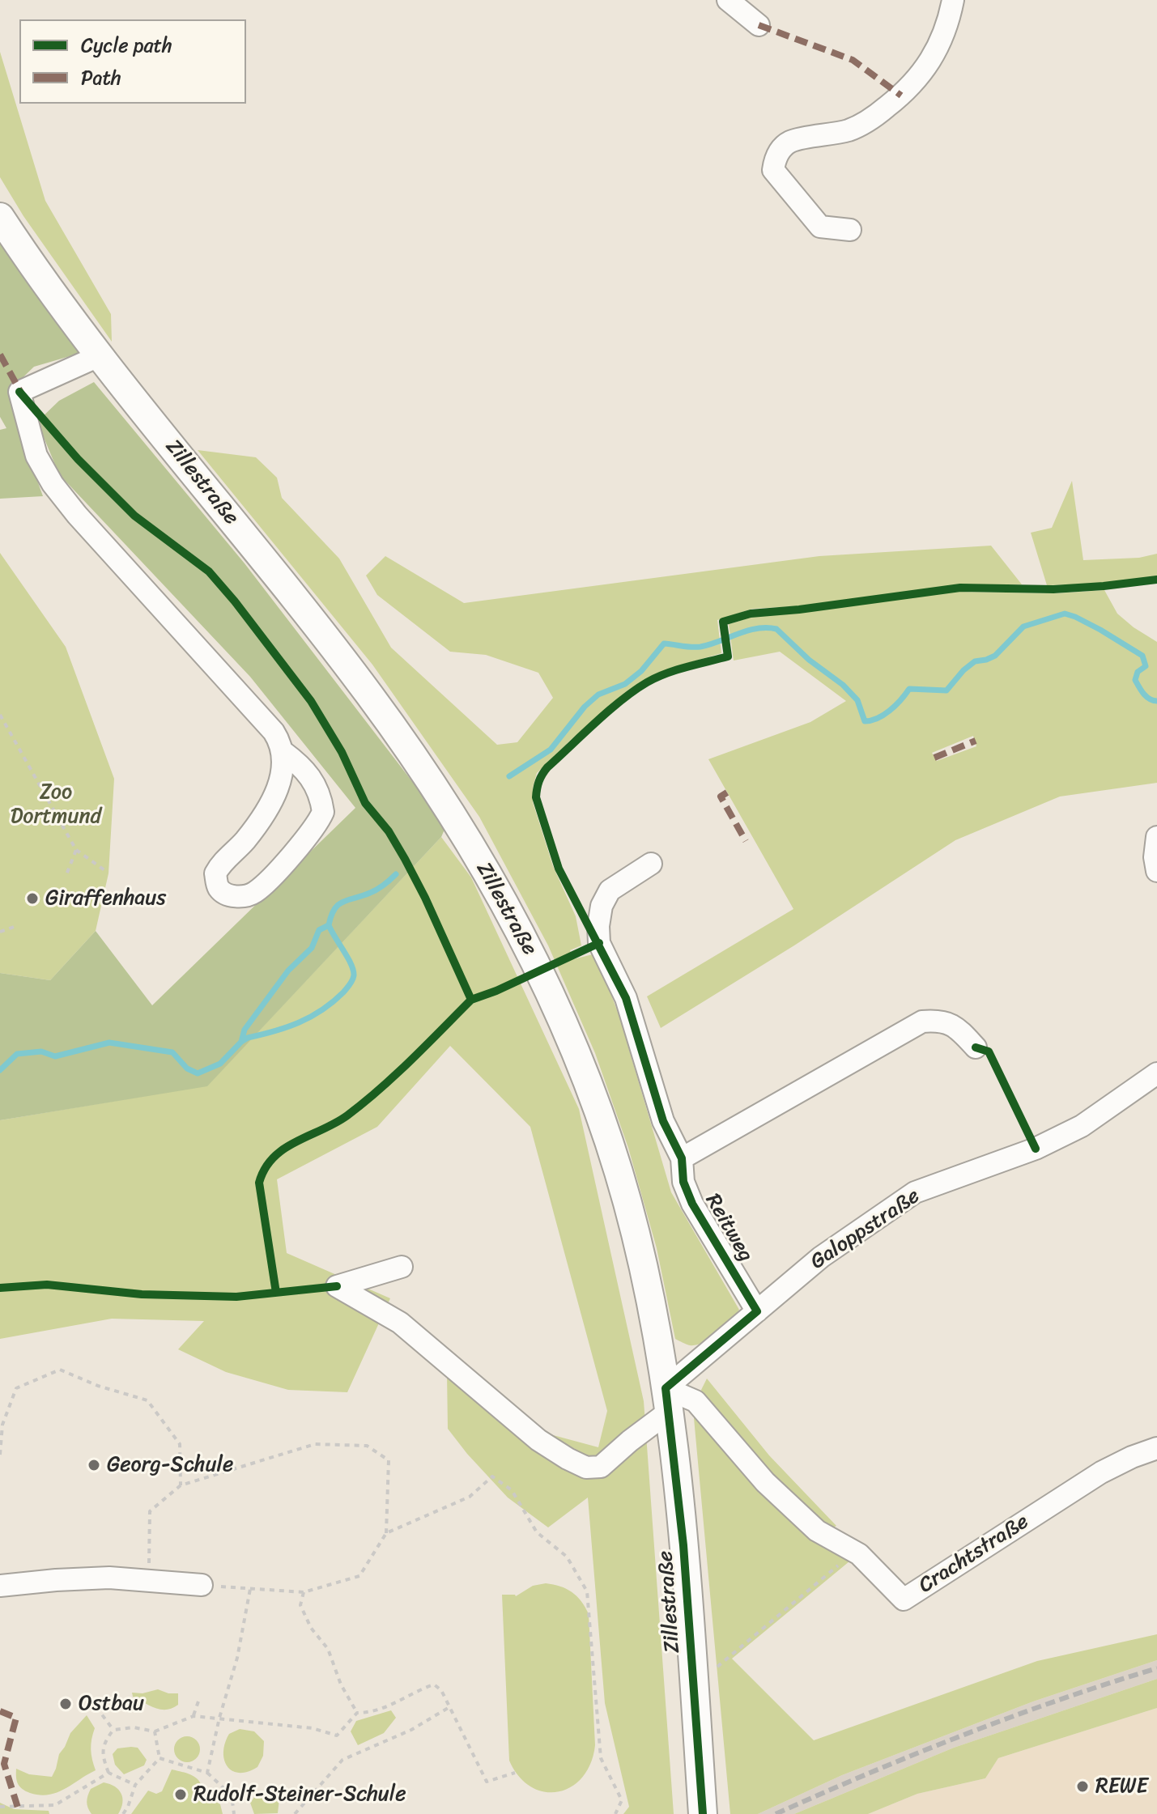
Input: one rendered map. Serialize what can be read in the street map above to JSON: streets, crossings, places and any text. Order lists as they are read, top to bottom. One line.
{"streets":{"main road":["Zillestraße"],"street":["Reitweg","Galoppstraße","Crachtstraße"]},"crossings":[["Zillestraße","Galoppstraße"],["Zillestraße","Crachtstraße"],["Reitweg","Galoppstraße"],["Galoppstraße","Crachtstraße"]],"parks":["Zoo Dortmund"],"places":["Giraffenhaus","Georg-Schule","Ostbau","REWE","Rudolf-Steiner-Schule"],"legend":["Cycle path","Path"]}
